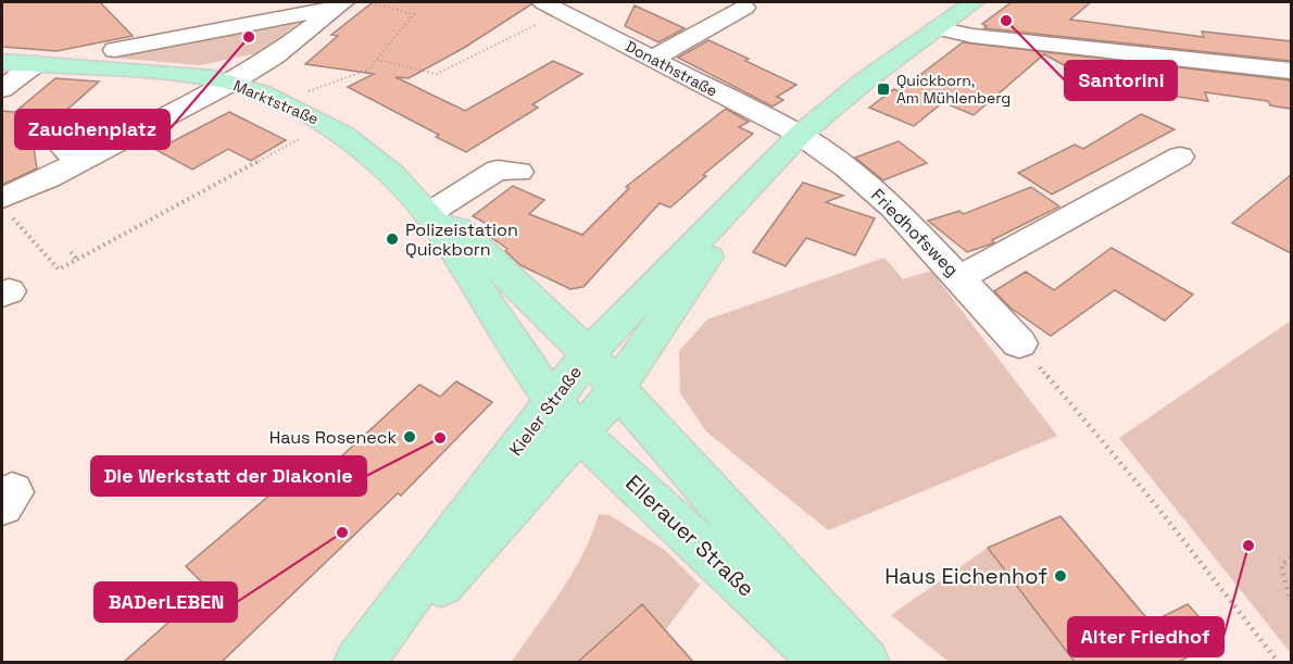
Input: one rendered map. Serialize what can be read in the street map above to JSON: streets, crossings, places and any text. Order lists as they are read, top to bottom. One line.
{"streets":{"main road":["Marktstraße","Kieler Straße","Ellerauer Straße"],"street":["Donathstraße","Friedhofsweg"]},"crossings":[["Donathstraße","Friedhofsweg"],["Donathstraße","Kieler Straße"],["Marktstraße","Kieler Straße"],["Marktstraße","Ellerauer Straße"],["Friedhofsweg","Kieler Straße"],["Kieler Straße","Ellerauer Straße"]],"places":{"other":["Santorini","Zauchenplatz","Polizeistation Quickborn","Haus Roseneck","Die Werkstatt der Diakonie","BADerLEBEN","Alter Friedhof","Haus Eichenhof"],"transit":["Quickborn, Am Mühlenberg"]}}
